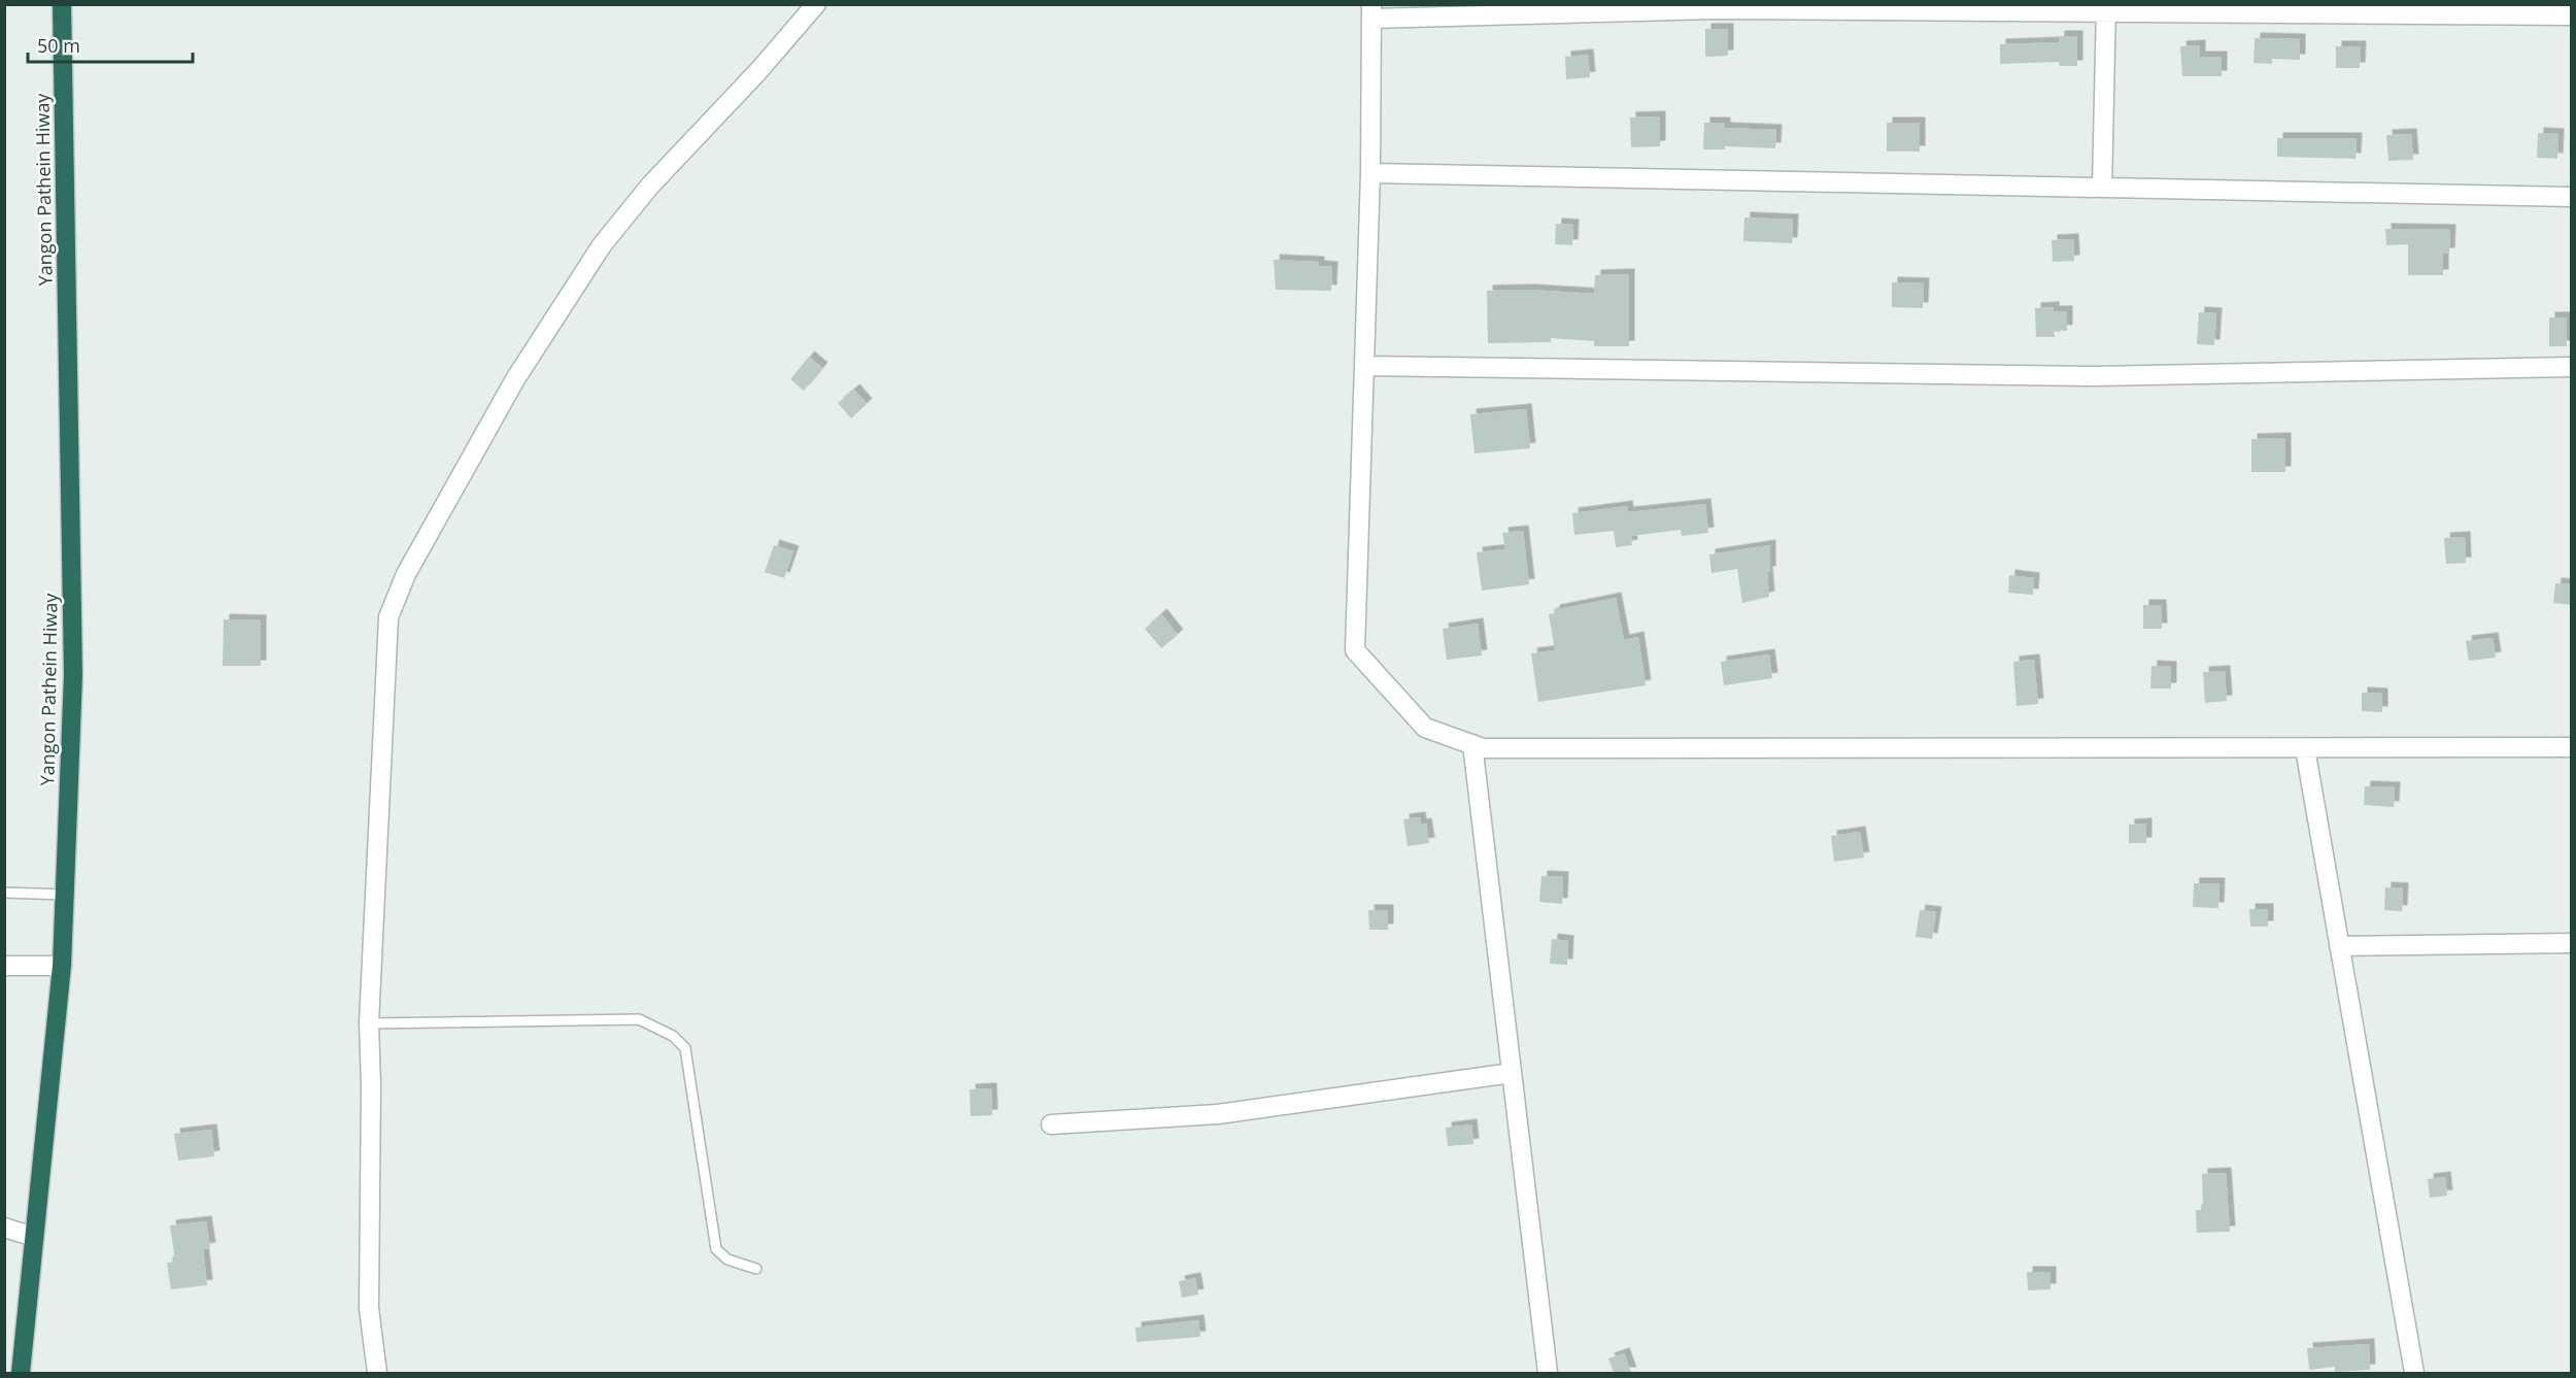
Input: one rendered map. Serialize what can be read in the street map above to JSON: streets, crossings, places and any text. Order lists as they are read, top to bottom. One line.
{"streets":{"highway":["Yangon Pathein Hiway"]},"scale_bar":"50 m"}
